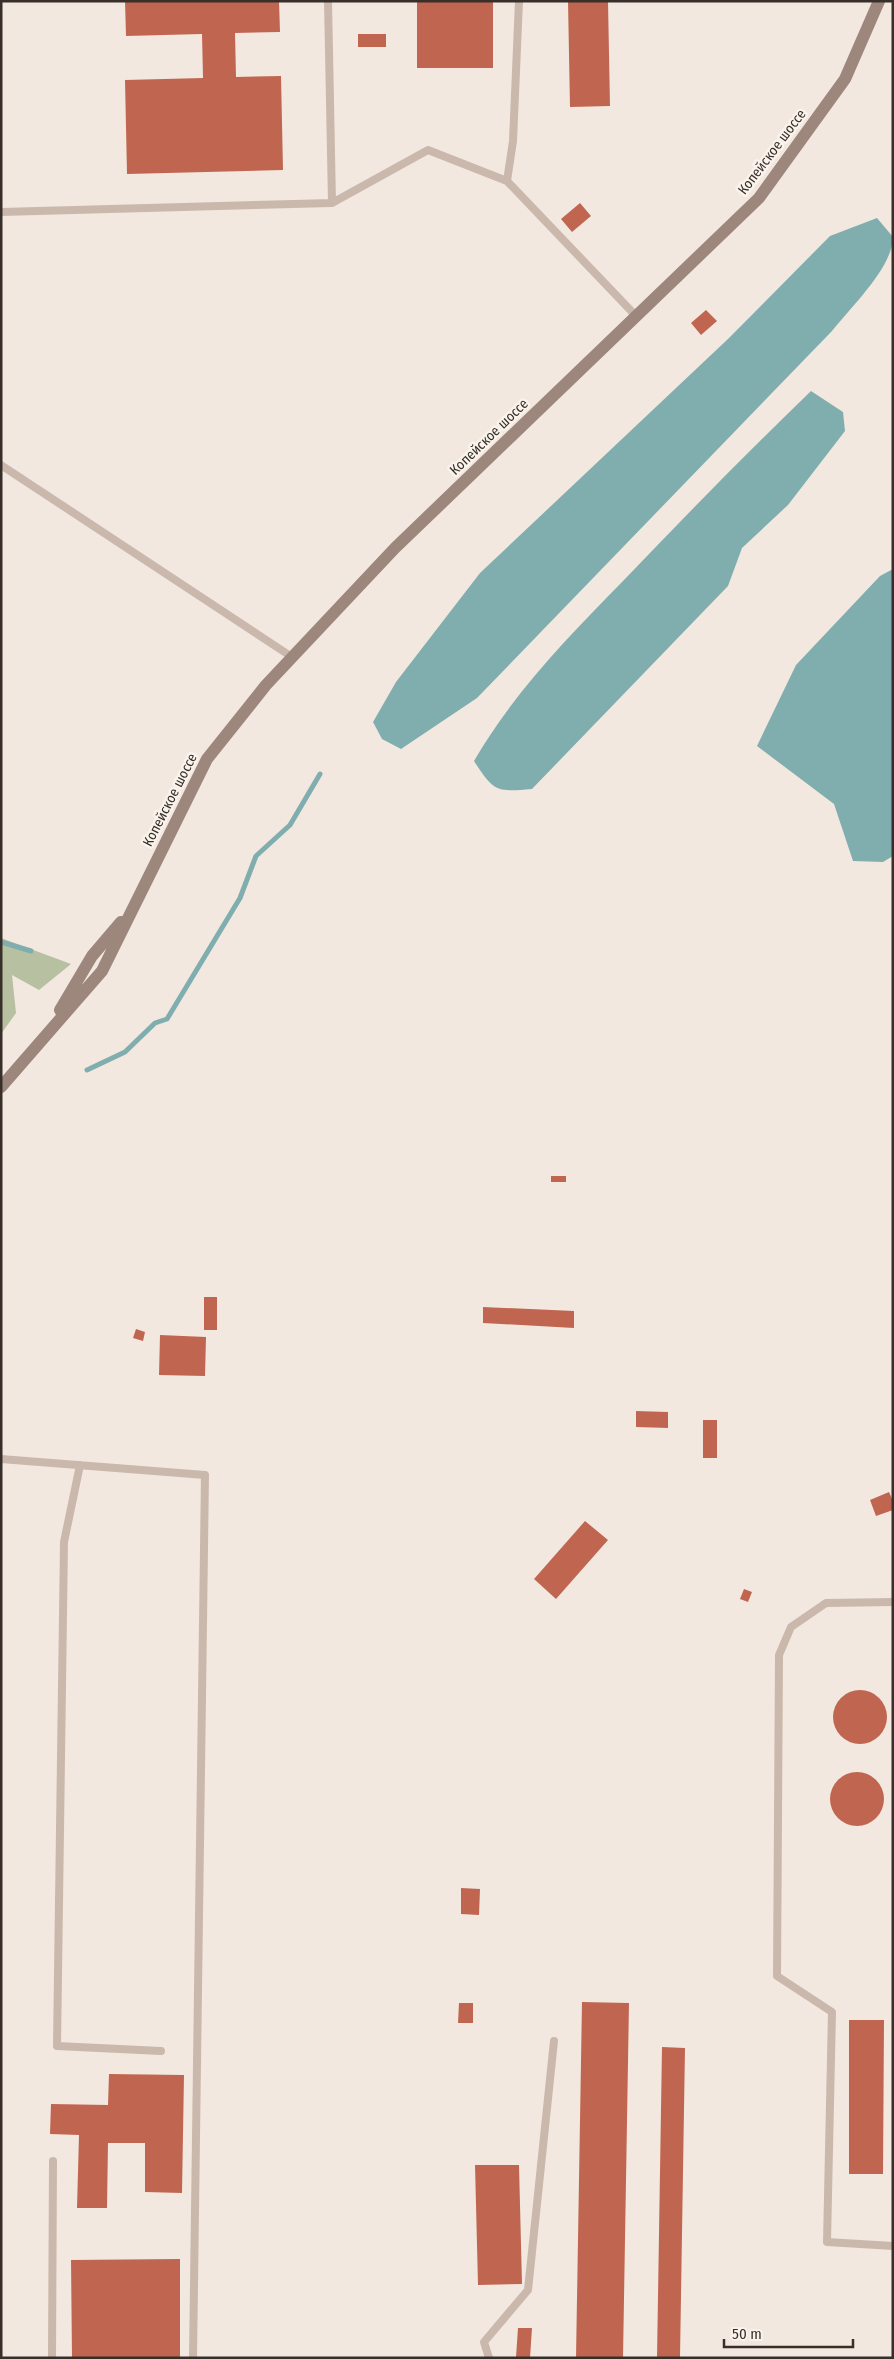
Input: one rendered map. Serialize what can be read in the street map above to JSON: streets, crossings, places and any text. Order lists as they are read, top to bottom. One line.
{"streets":{"street":["Копейское шоссе"]},"scale_bar":"50 m"}
